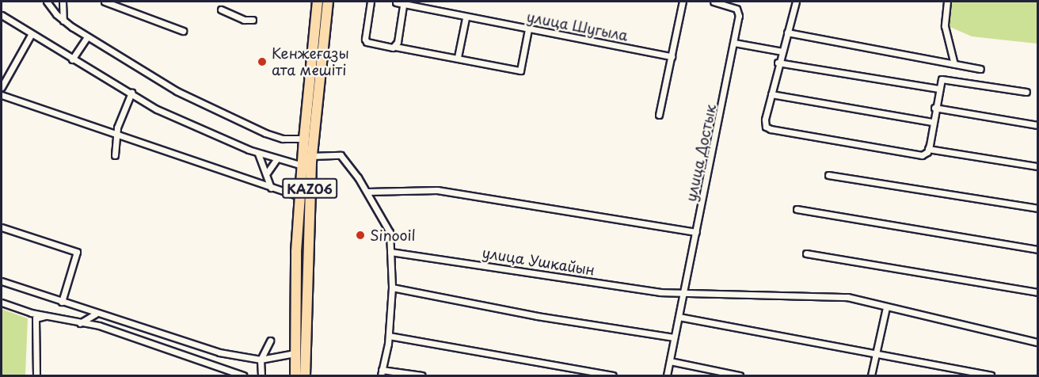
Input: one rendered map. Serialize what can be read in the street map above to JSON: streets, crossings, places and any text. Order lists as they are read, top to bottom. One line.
{"streets":{"highway":["KАZ06"],"street":["улица Шугыла","улица Достык","улица Ушкайын"]},"crossings":[["улица Достык","улица Ушкайын"]],"places":["Кенжеғазы ата мешіті","Sinooil"]}
